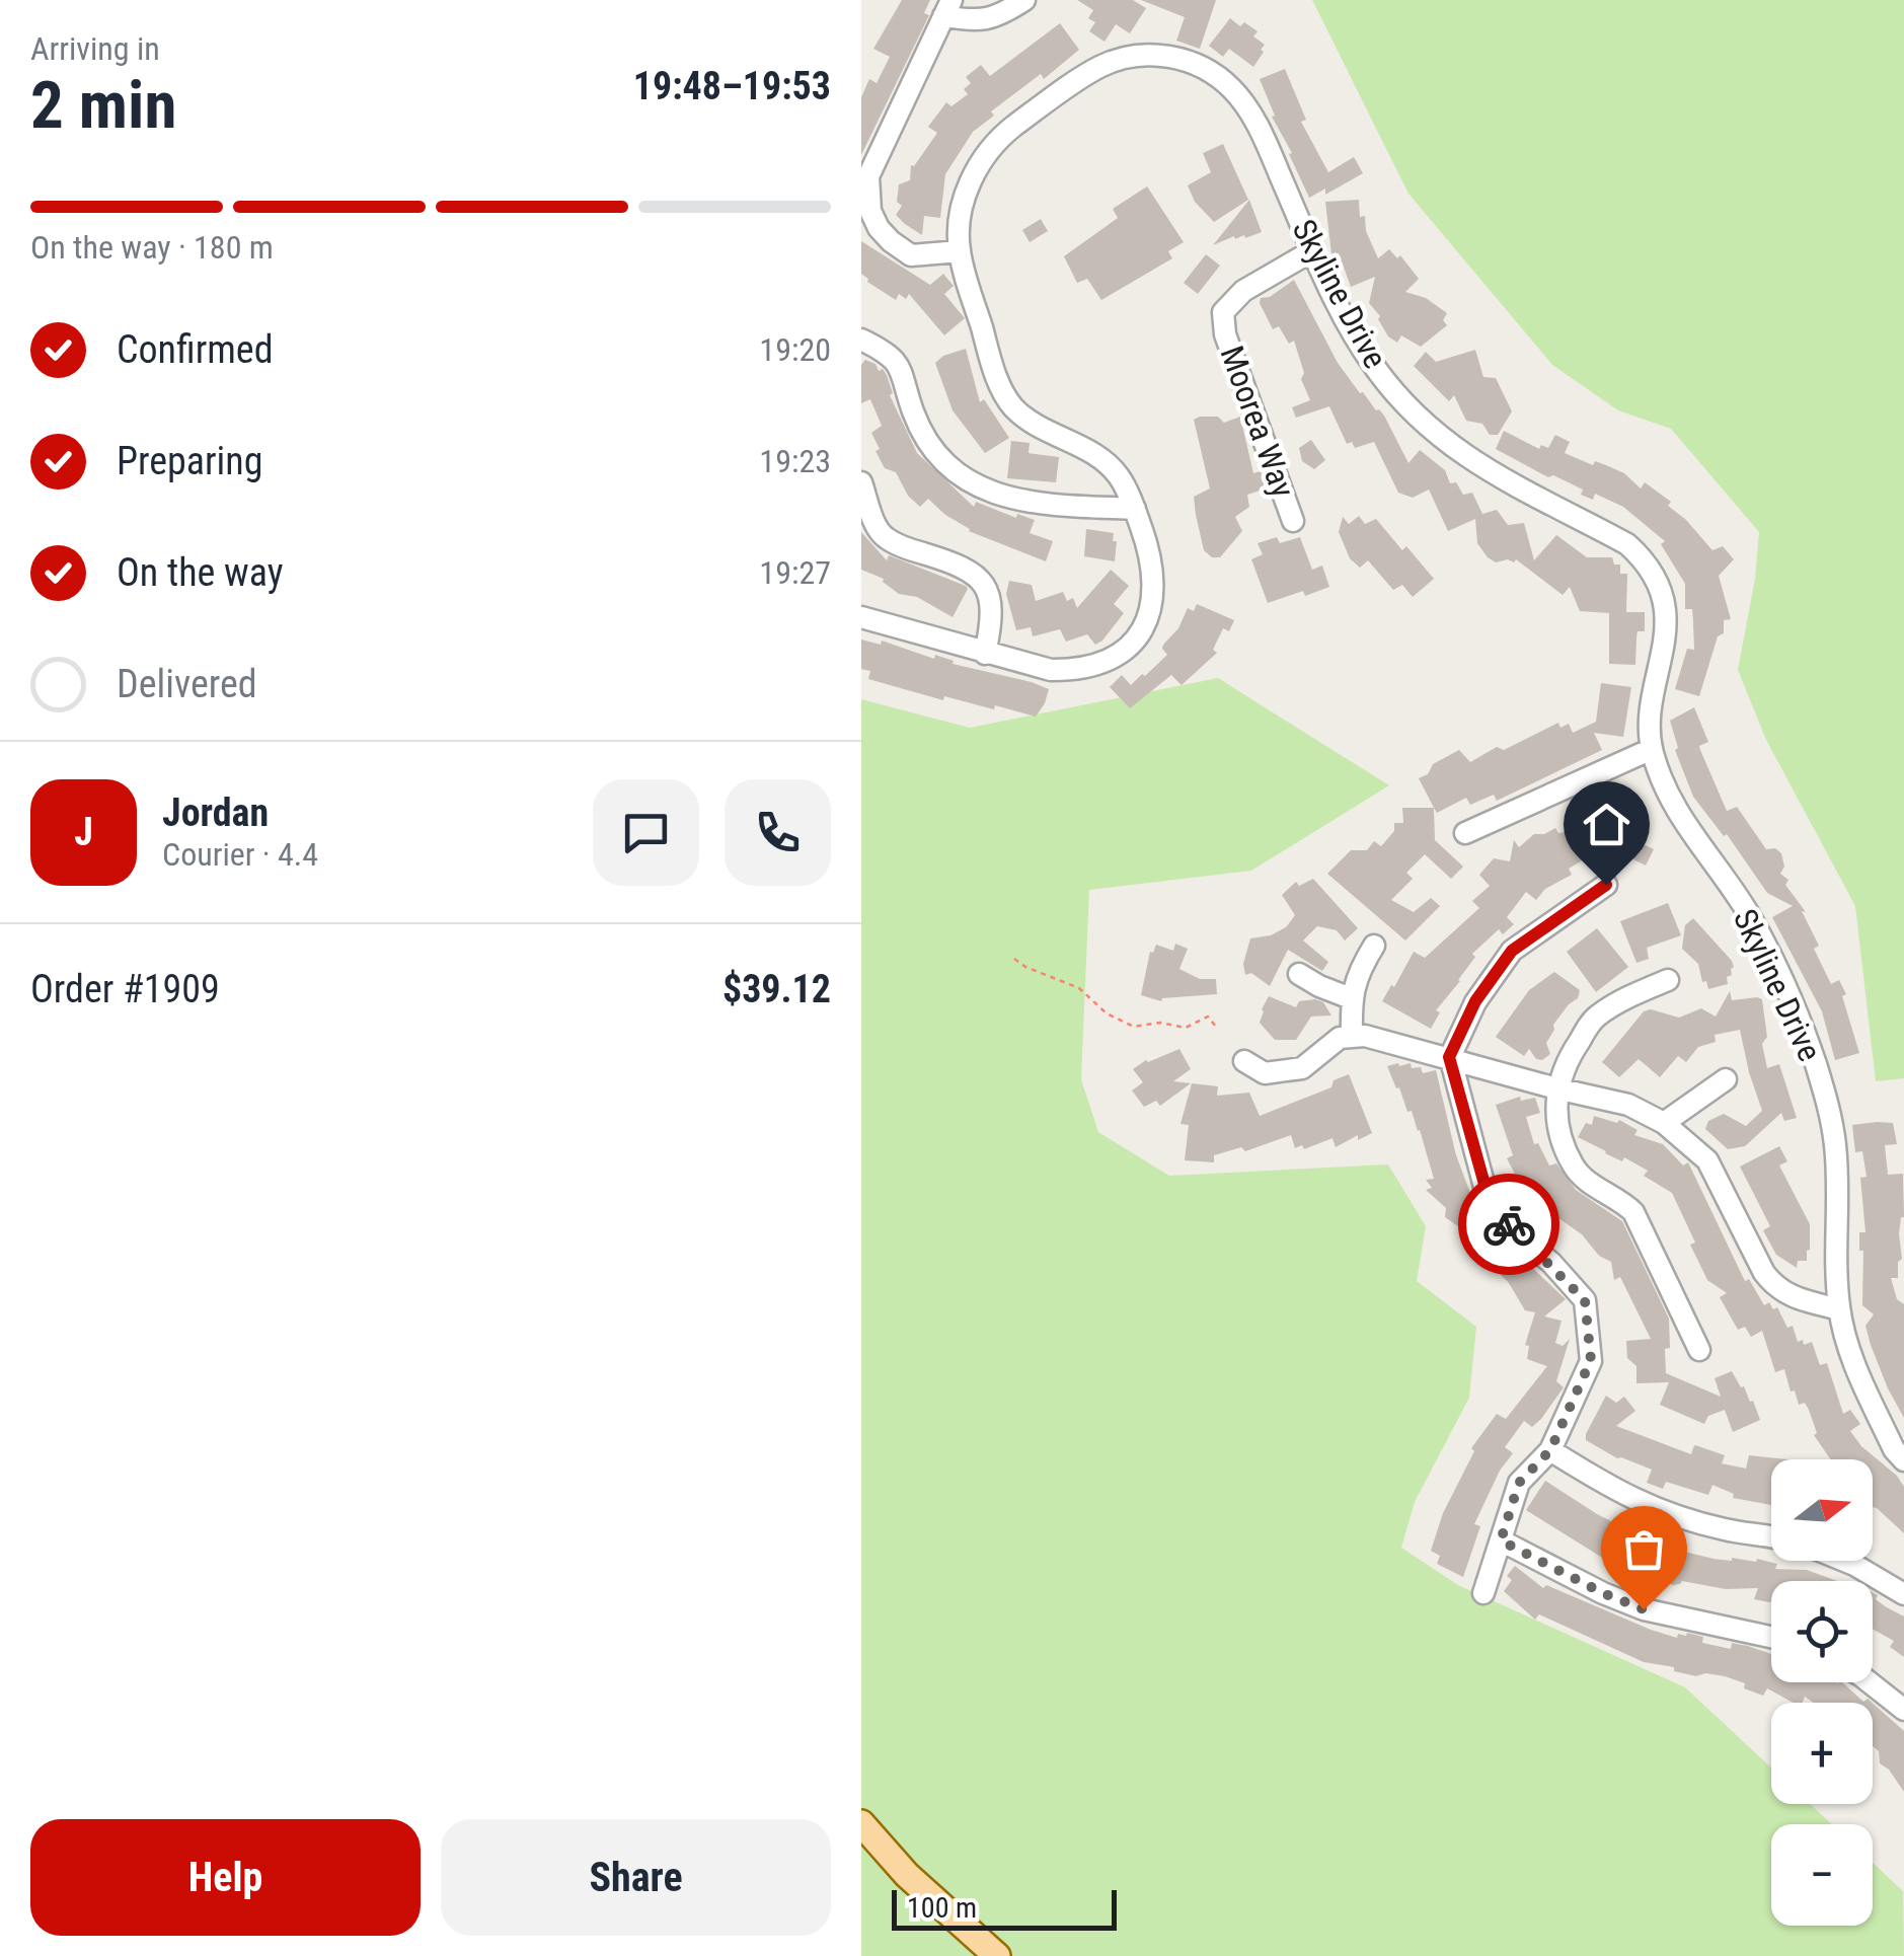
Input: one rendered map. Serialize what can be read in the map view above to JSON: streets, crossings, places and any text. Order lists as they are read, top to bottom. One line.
{"streets":{"street":["Skyline Drive","Moorea Way"]},"crossings":[["Skyline Drive","Moorea Way"]],"scale_bar":"100 m","north":"right","page":{"heading":["2 min","Arriving in","19:48–19:53"],"panel":["Jordan","Courier · 4.4","Order #1909","$39.12"],"bar":"On the way · 180 m","list":[["Confirmed","19:20"],["Preparing","19:23"],["On the way","19:27"],"Delivered"],"round":"J","map_buttons":["+","−"],"buttons":["Help","Share"],"scale":"100 m"}}
